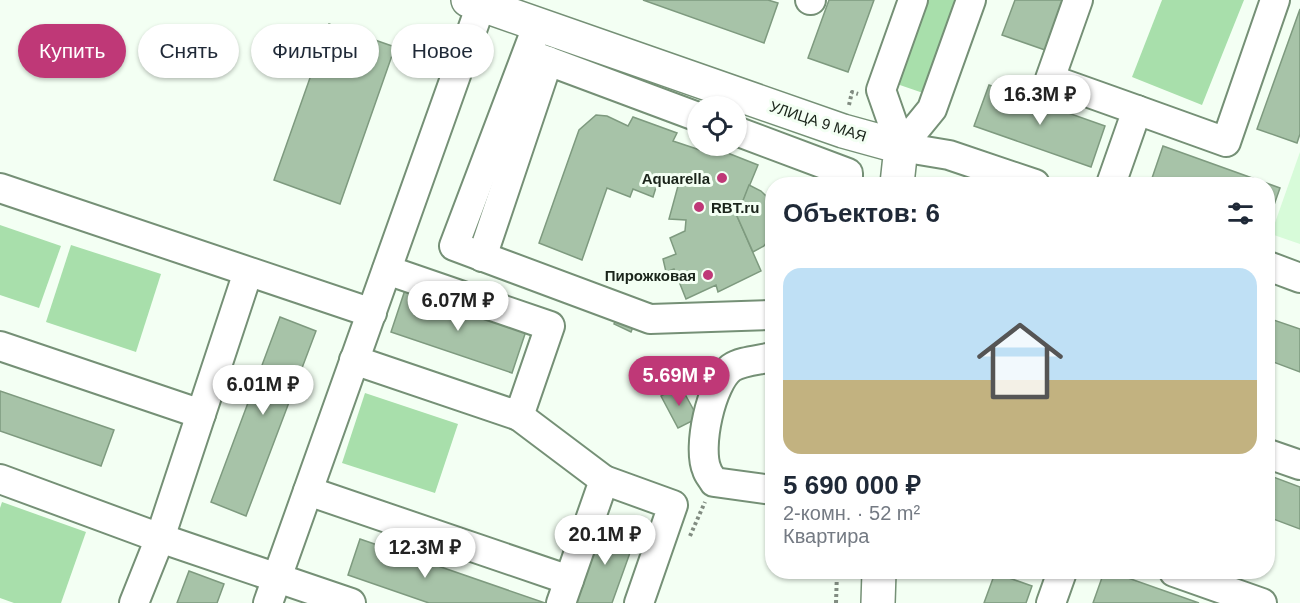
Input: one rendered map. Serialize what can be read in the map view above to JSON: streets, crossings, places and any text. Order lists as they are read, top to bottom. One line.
{"streets":{"main road":["УЛИЦА 9 МАЯ"]},"places":["Aquarella","RBT.ru","Пирожковая"],"page":{"chip":["Купить","Снять","Фильтры","Новое"],"price":["16.3M ₽","6.07M ₽","5.69M ₽","6.01M ₽","20.1M ₽","12.3M ₽"],"heading":"Объектов: 6","list":[{"name":"5 690 000 ₽","note":"2-комн. · 52 m² · Квартира"}]}}
